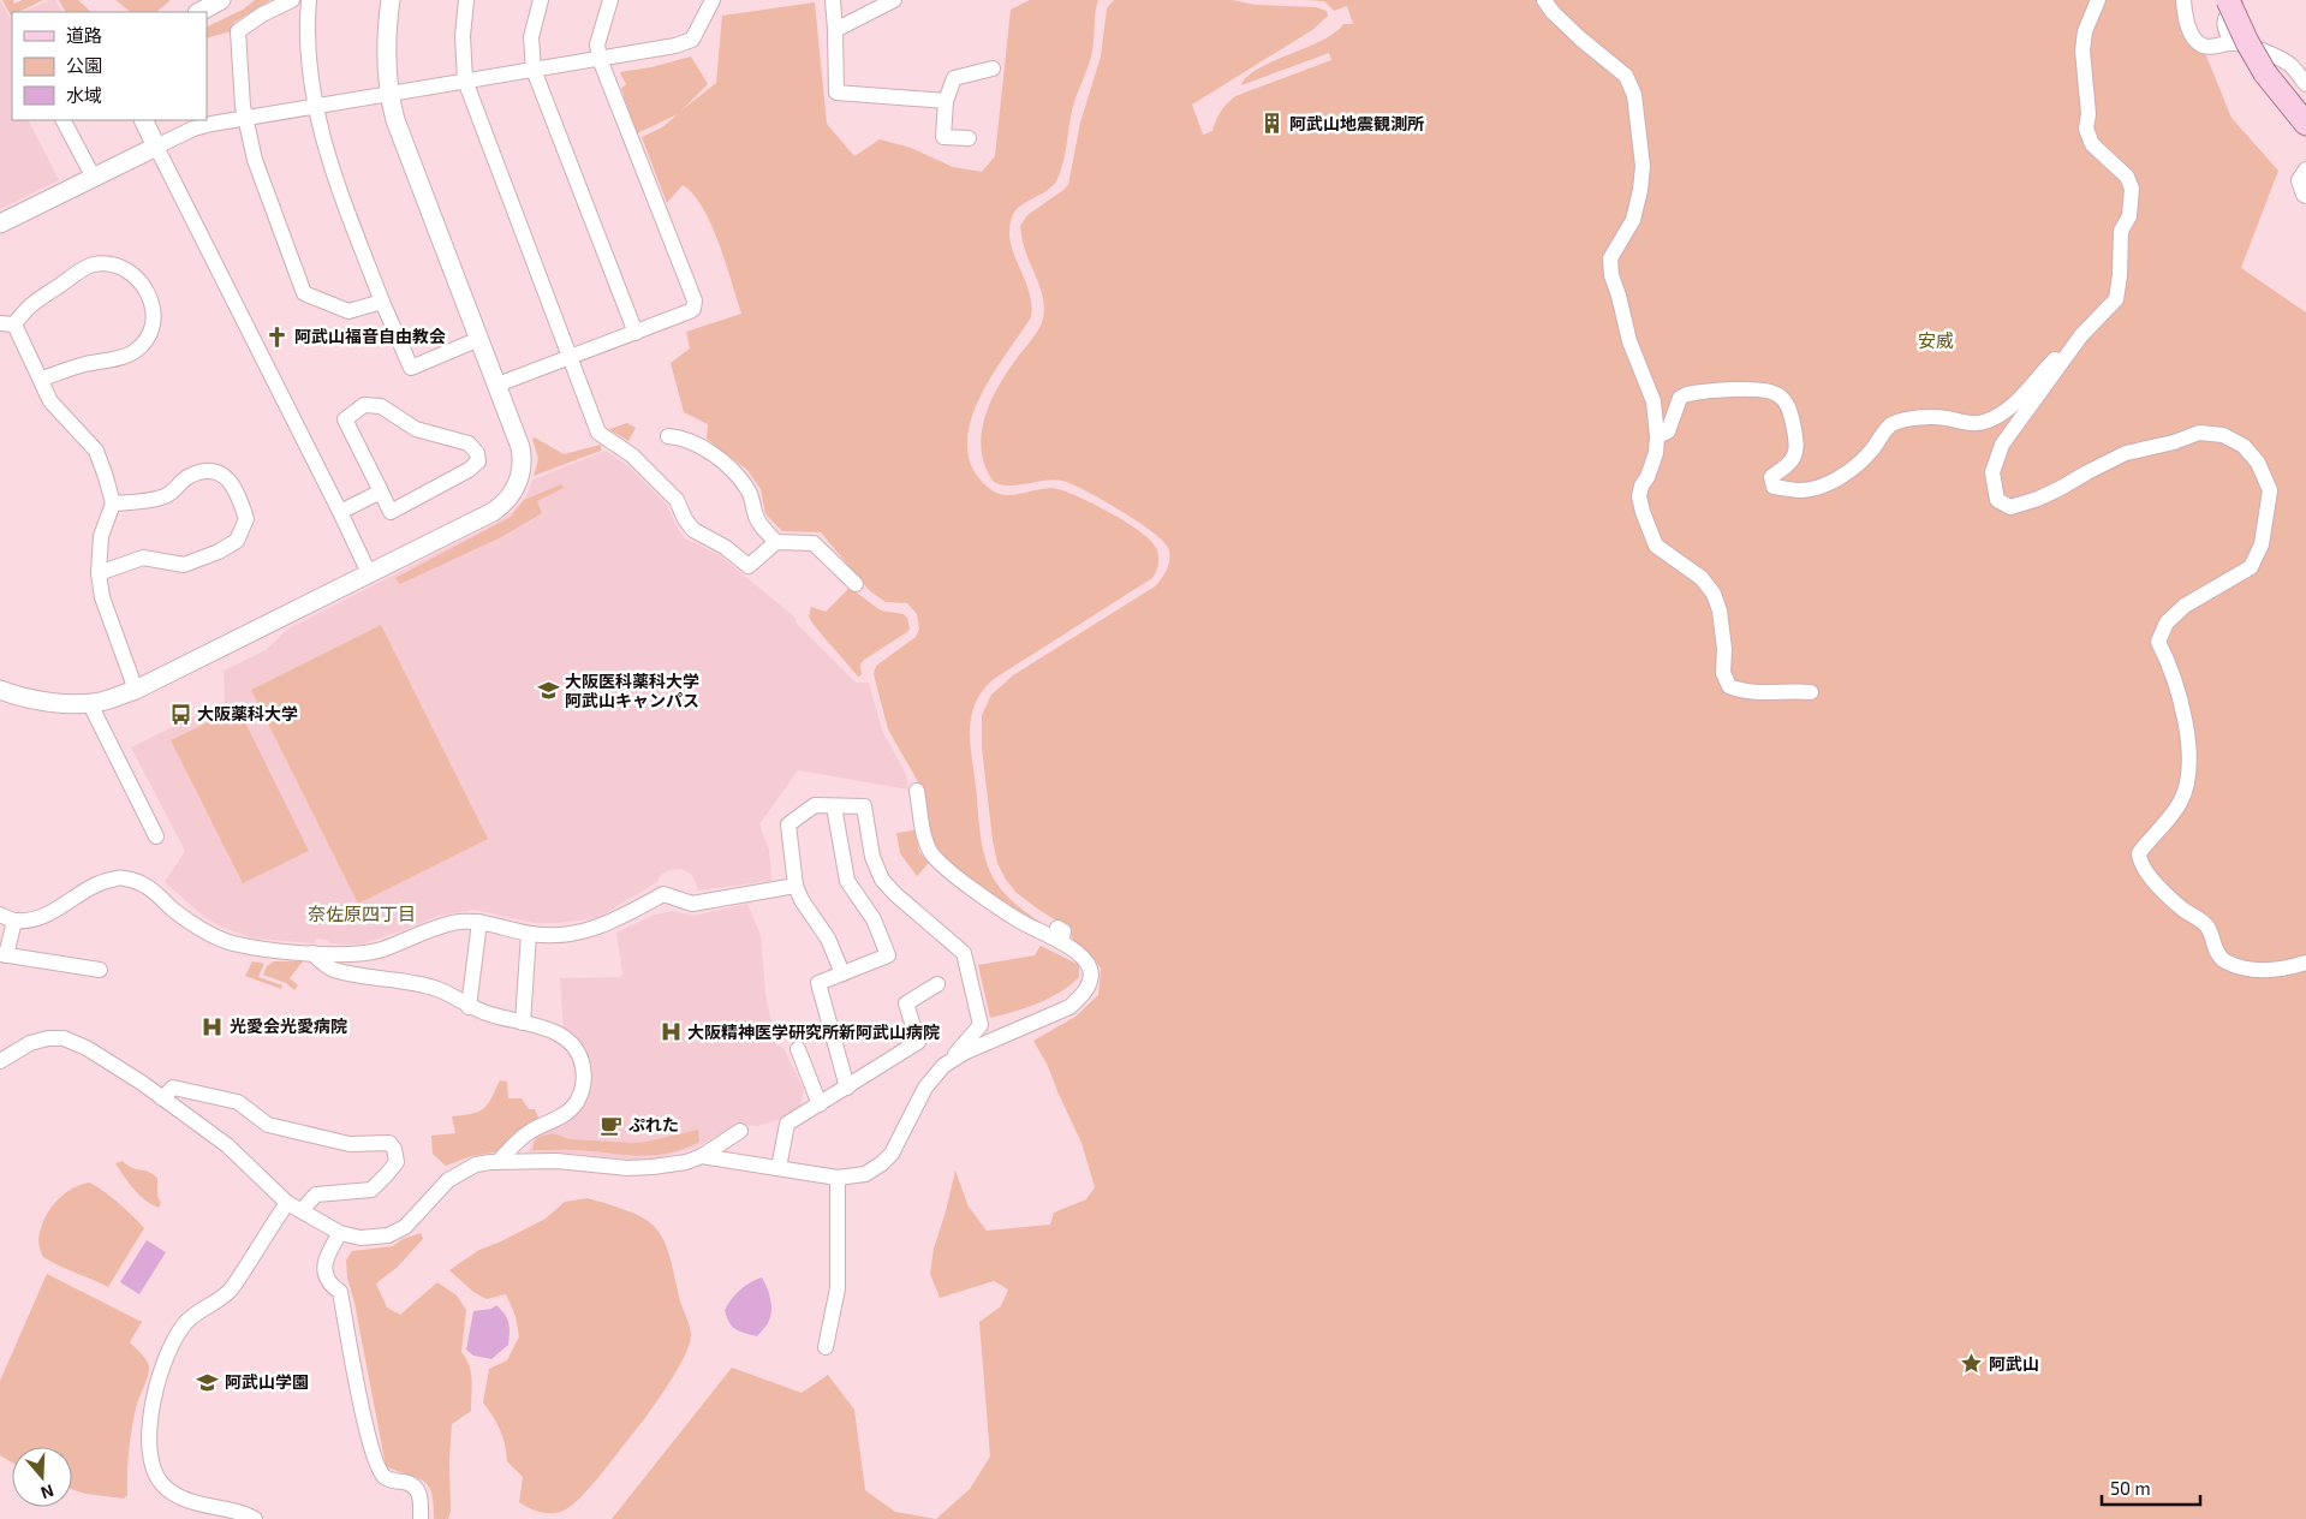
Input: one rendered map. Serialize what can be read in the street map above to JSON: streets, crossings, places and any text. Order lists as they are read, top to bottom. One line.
{"districts":["安威","奈佐原四丁目"],"places":{"building":["阿武山地震観測所"],"church":["阿武山福音自由教会"],"school or university":["大阪医科薬科大学 阿武山キャンパス","阿武山学園"],"bus stop":["大阪薬科大学"],"hospital":["光愛会光愛病院","大阪精神医学研究所新阿武山病院"],"cafe":["ぷれた"],"place":["阿武山"]},"legend":["道路","公園","水域"],"scale_bar":"50 m","north":"bottom"}
